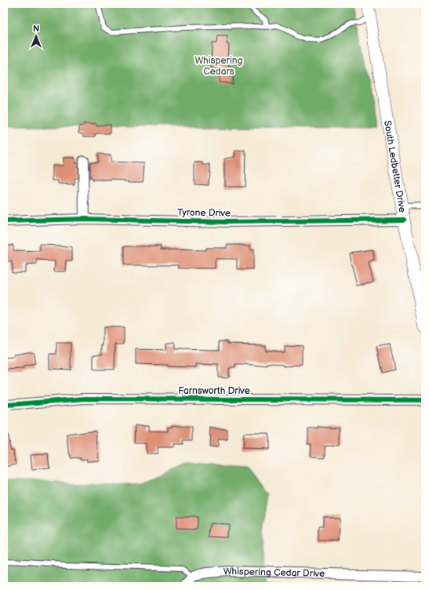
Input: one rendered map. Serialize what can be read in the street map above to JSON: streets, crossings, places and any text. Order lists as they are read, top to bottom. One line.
{"streets":{"street":["South Ledbetter Drive","Tyrone Drive","Farnsworth Drive","Whispering Cedar Drive"]},"crossings":[["South Ledbetter Drive","Tyrone Drive"]],"parks":["Whispering Cedars"],"north":"top"}
